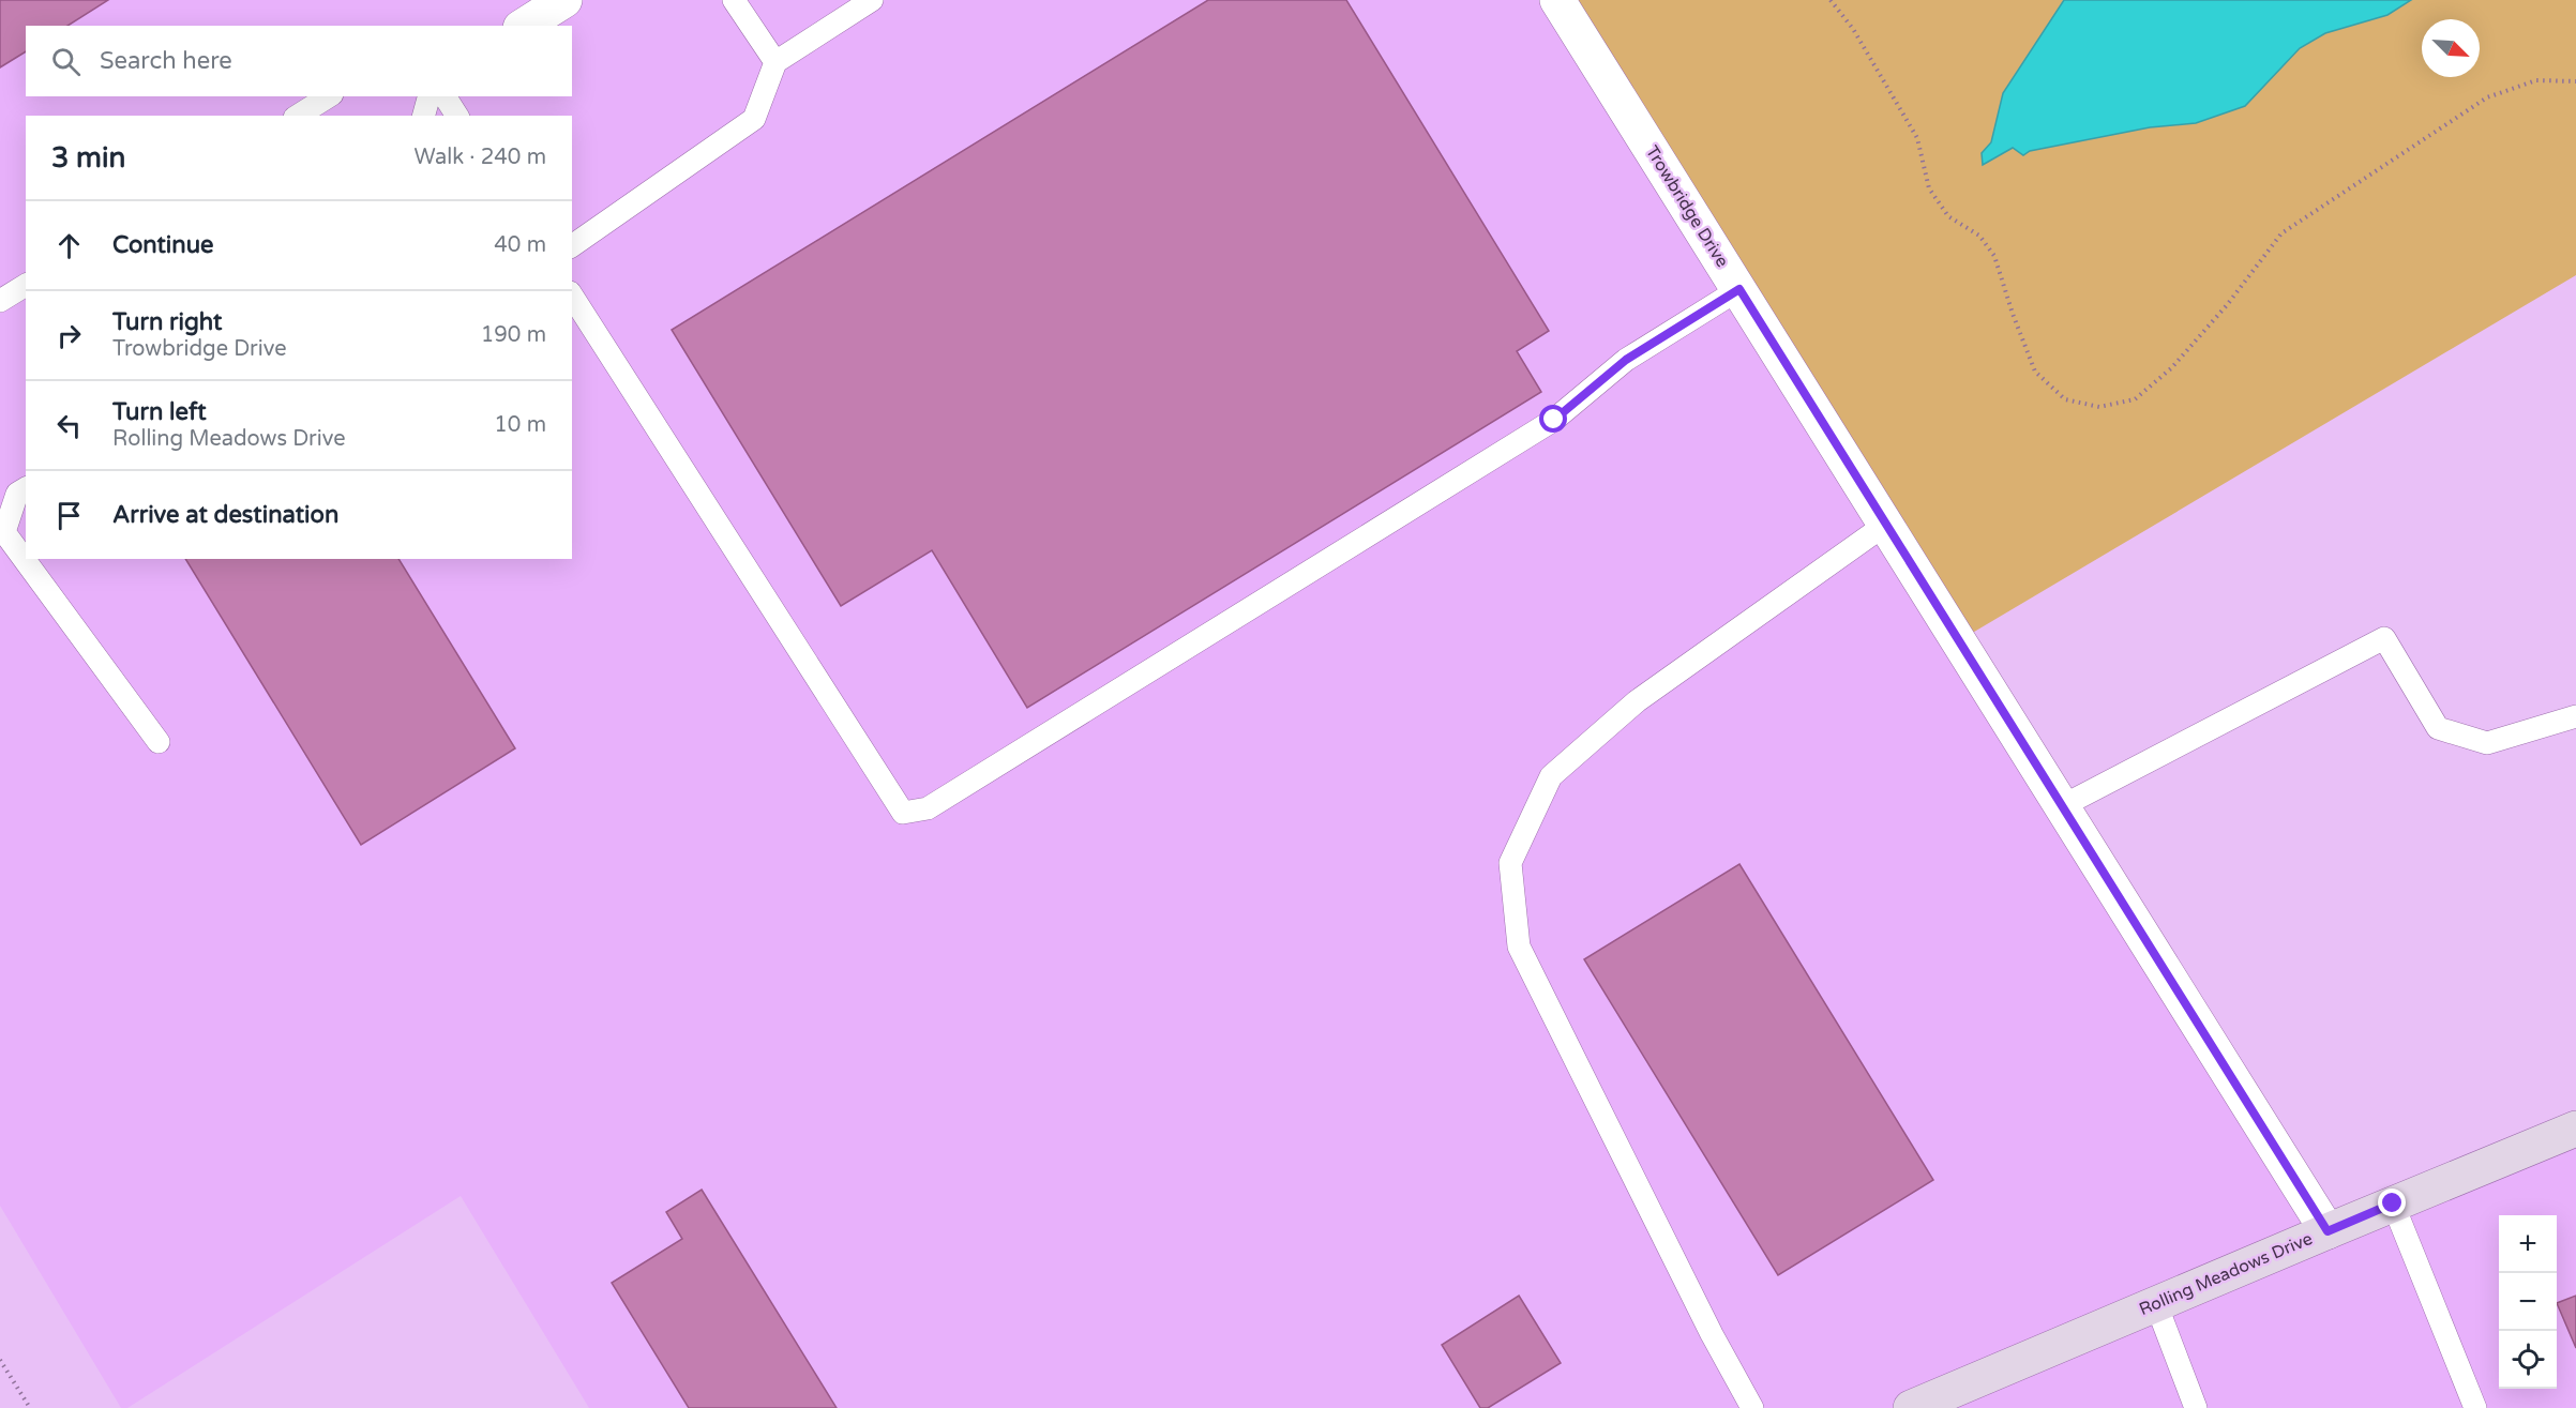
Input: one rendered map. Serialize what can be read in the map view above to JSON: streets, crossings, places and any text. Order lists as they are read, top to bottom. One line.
{"streets":{"main road":["Rolling Meadows Drive"],"street":["Trowbridge Drive"]},"crossings":[["Trowbridge Drive","Rolling Meadows Drive"]],"north":"bottom right","page":{"search":"Search here","heading":["3 min","Walk · 240 m"],"list":[["Continue","40 m"],["Turn right","Trowbridge Drive","190 m"],["Turn left","Rolling Meadows Drive","10 m"],"Arrive at destination"],"map_buttons":["+","−"]}}
